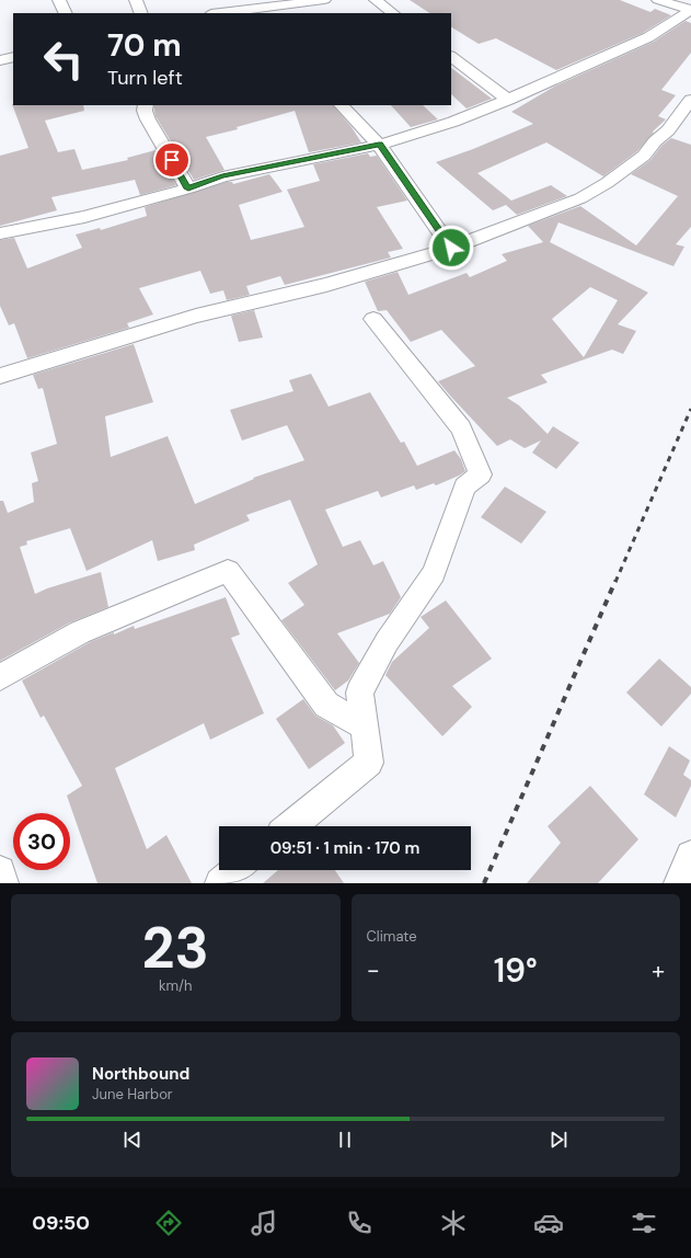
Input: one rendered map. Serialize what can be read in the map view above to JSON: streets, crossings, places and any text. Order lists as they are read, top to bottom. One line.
{"page":{"turn":["70 m","Turn left"],"limit":"30","trip":"09:51 · 1 min · 170 m","tile":[["23","km/h"],"Climate"],"heat":["−","19°","+"],"song":["Northbound","June Harbor"],"tabs":"09:50"}}
